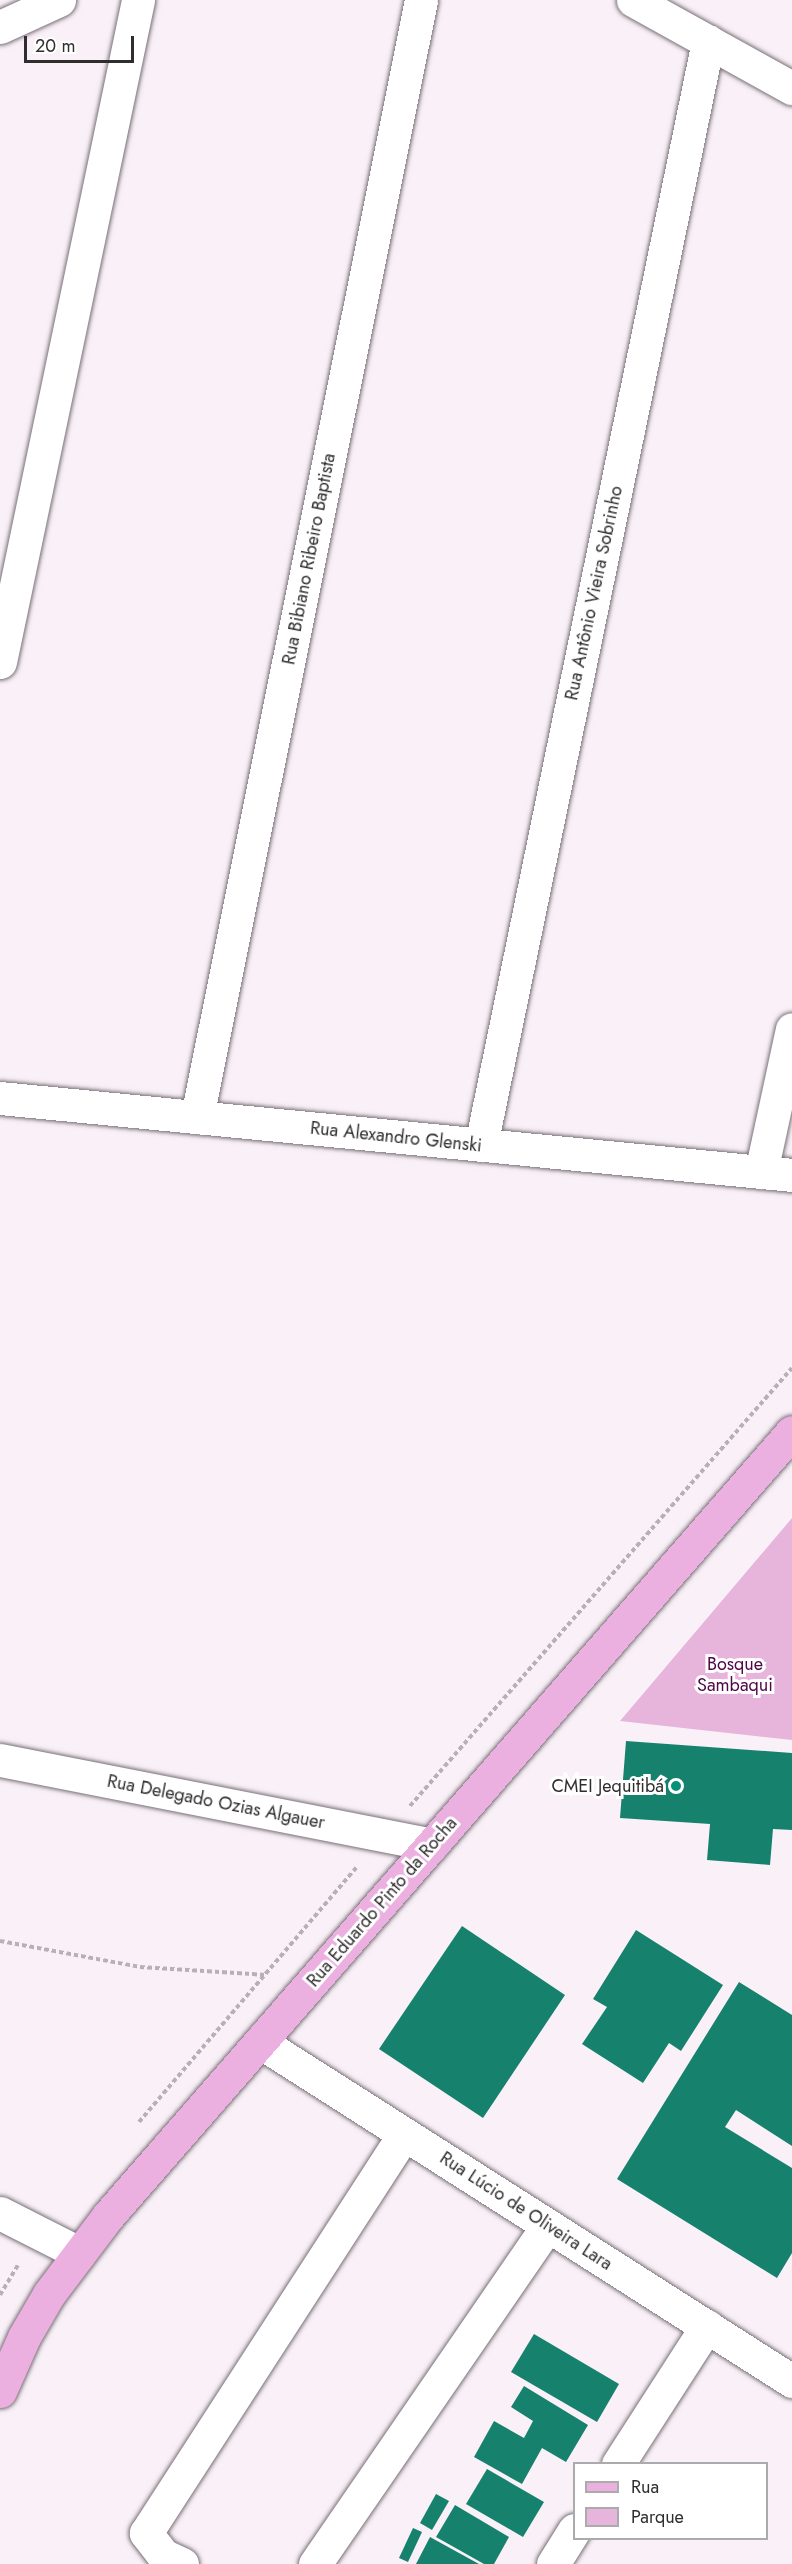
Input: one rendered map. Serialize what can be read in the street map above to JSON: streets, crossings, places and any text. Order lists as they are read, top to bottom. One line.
{"streets":{"main road":["Rua Eduardo Pinto da Rocha"],"street":["Rua Bibiano Ribeiro Baptista","Rua Antônio Vieira Sobrinho","Rua Alexandro Glenski","Rua Delegado Ozias Algauer","Rua Lúcio de Oliveira Lara"]},"crossings":[["Rua Bibiano Ribeiro Baptista","Rua Alexandro Glenski"],["Rua Antônio Vieira Sobrinho","Rua Alexandro Glenski"],["Rua Delegado Ozias Algauer","Rua Eduardo Pinto da Rocha"],["Rua Eduardo Pinto da Rocha","Rua Lúcio de Oliveira Lara"]],"parks":["Bosque Sambaqui"],"places":["CMEI Jequitibá"],"legend":["Rua","Parque"],"scale_bar":"20 m"}
